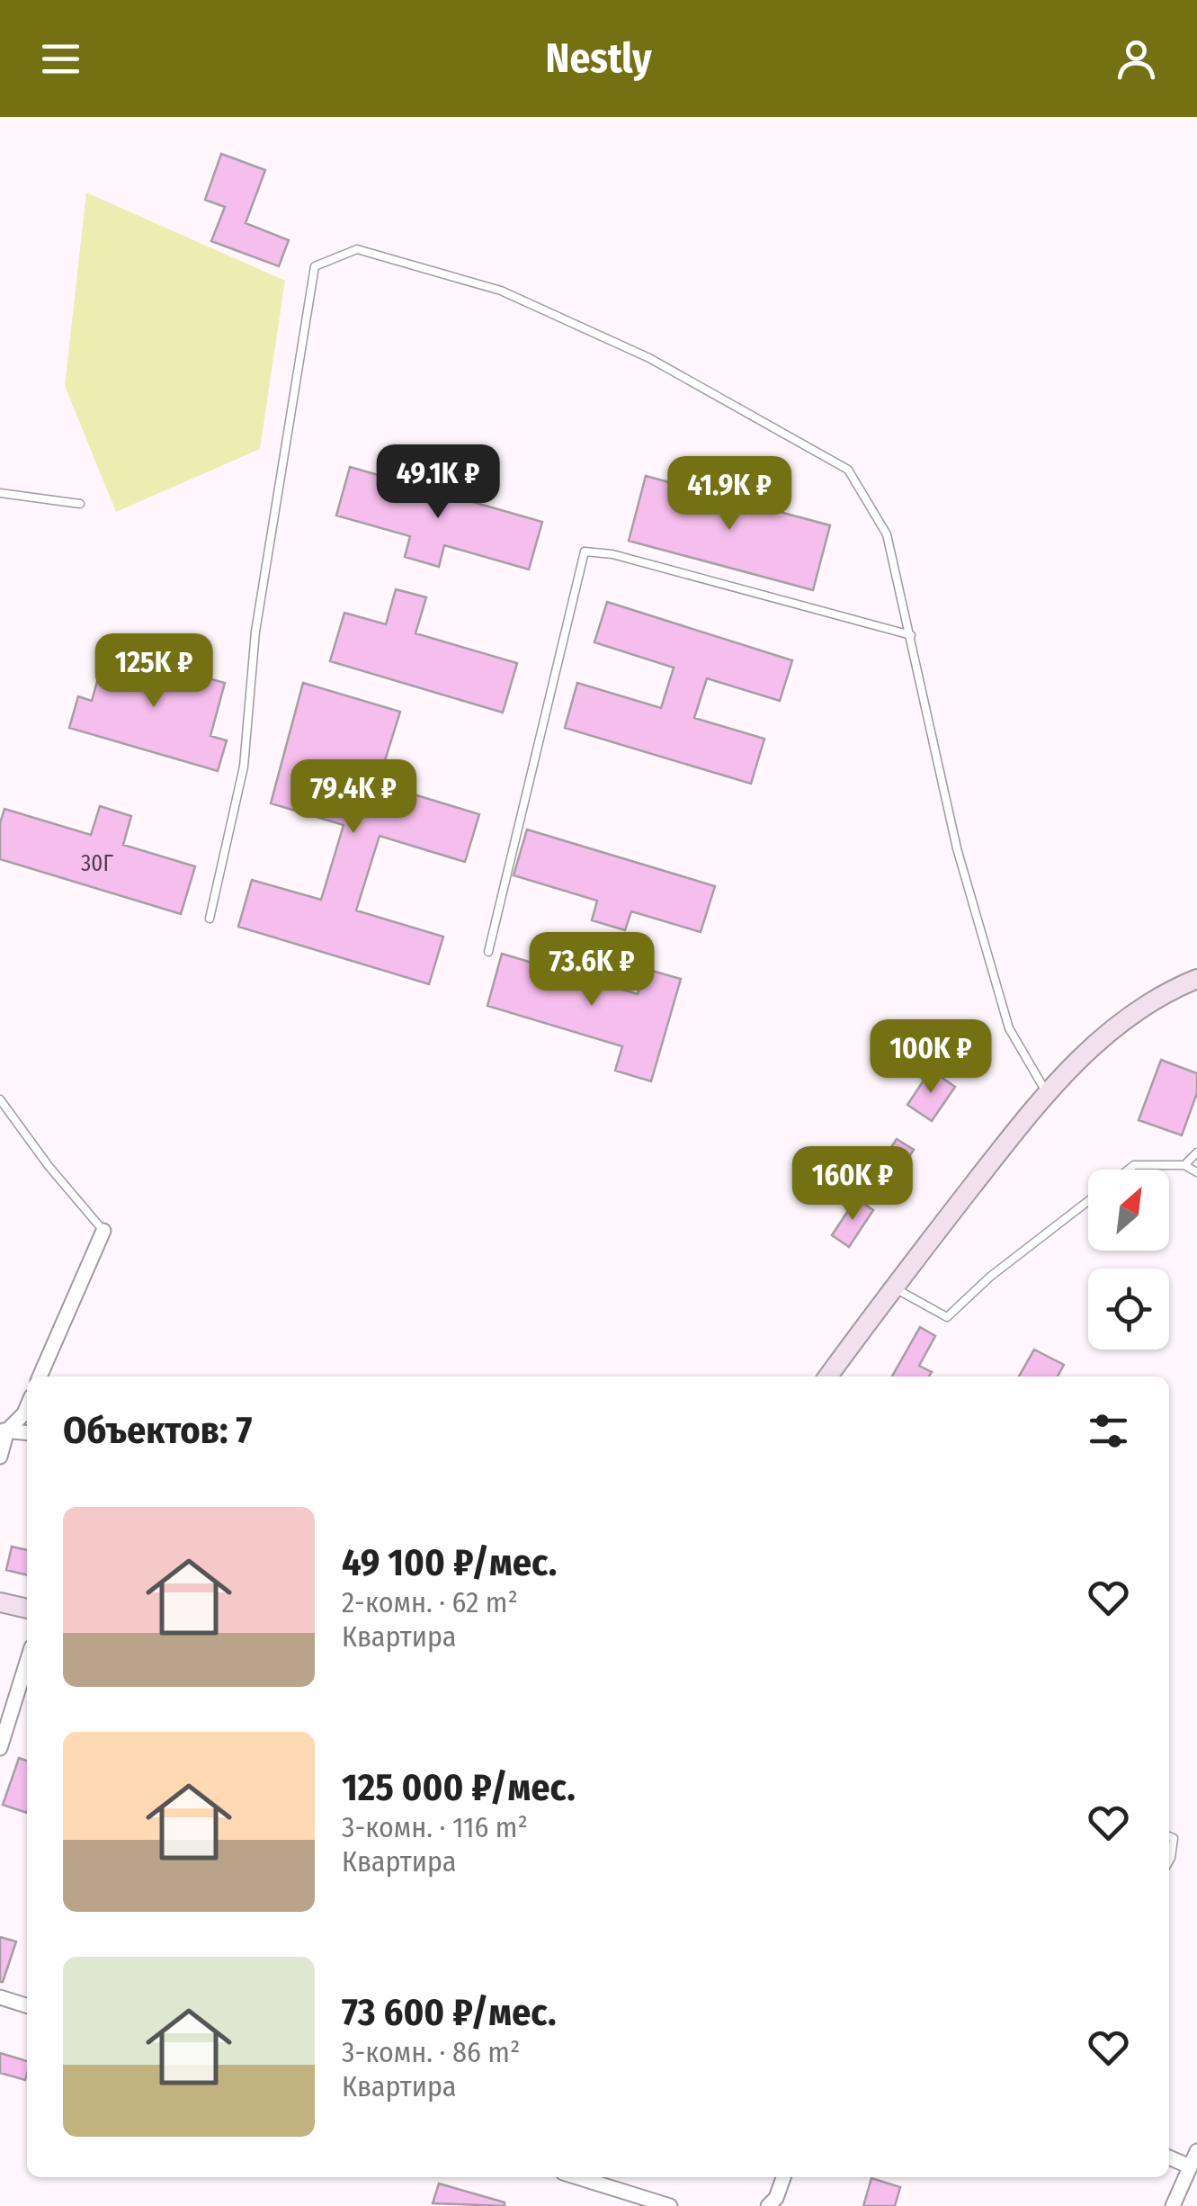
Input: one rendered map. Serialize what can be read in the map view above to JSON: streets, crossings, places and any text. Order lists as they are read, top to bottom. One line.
{"house_numbers":["30Г"],"north":"top right","page":{"header":"Nestly","price":["49.1K ₽","41.9K ₽","125K ₽","79.4K ₽","73.6K ₽","100K ₽","160K ₽"],"heading":"Объектов: 7","list":[{"name":"49 100 ₽/мес.","note":"2-комн. · 62 m² · Квартира"},{"name":"125 000 ₽/мес.","note":"3-комн. · 116 m² · Квартира"},{"name":"73 600 ₽/мес.","note":"3-комн. · 86 m² · Квартира"}]}}
